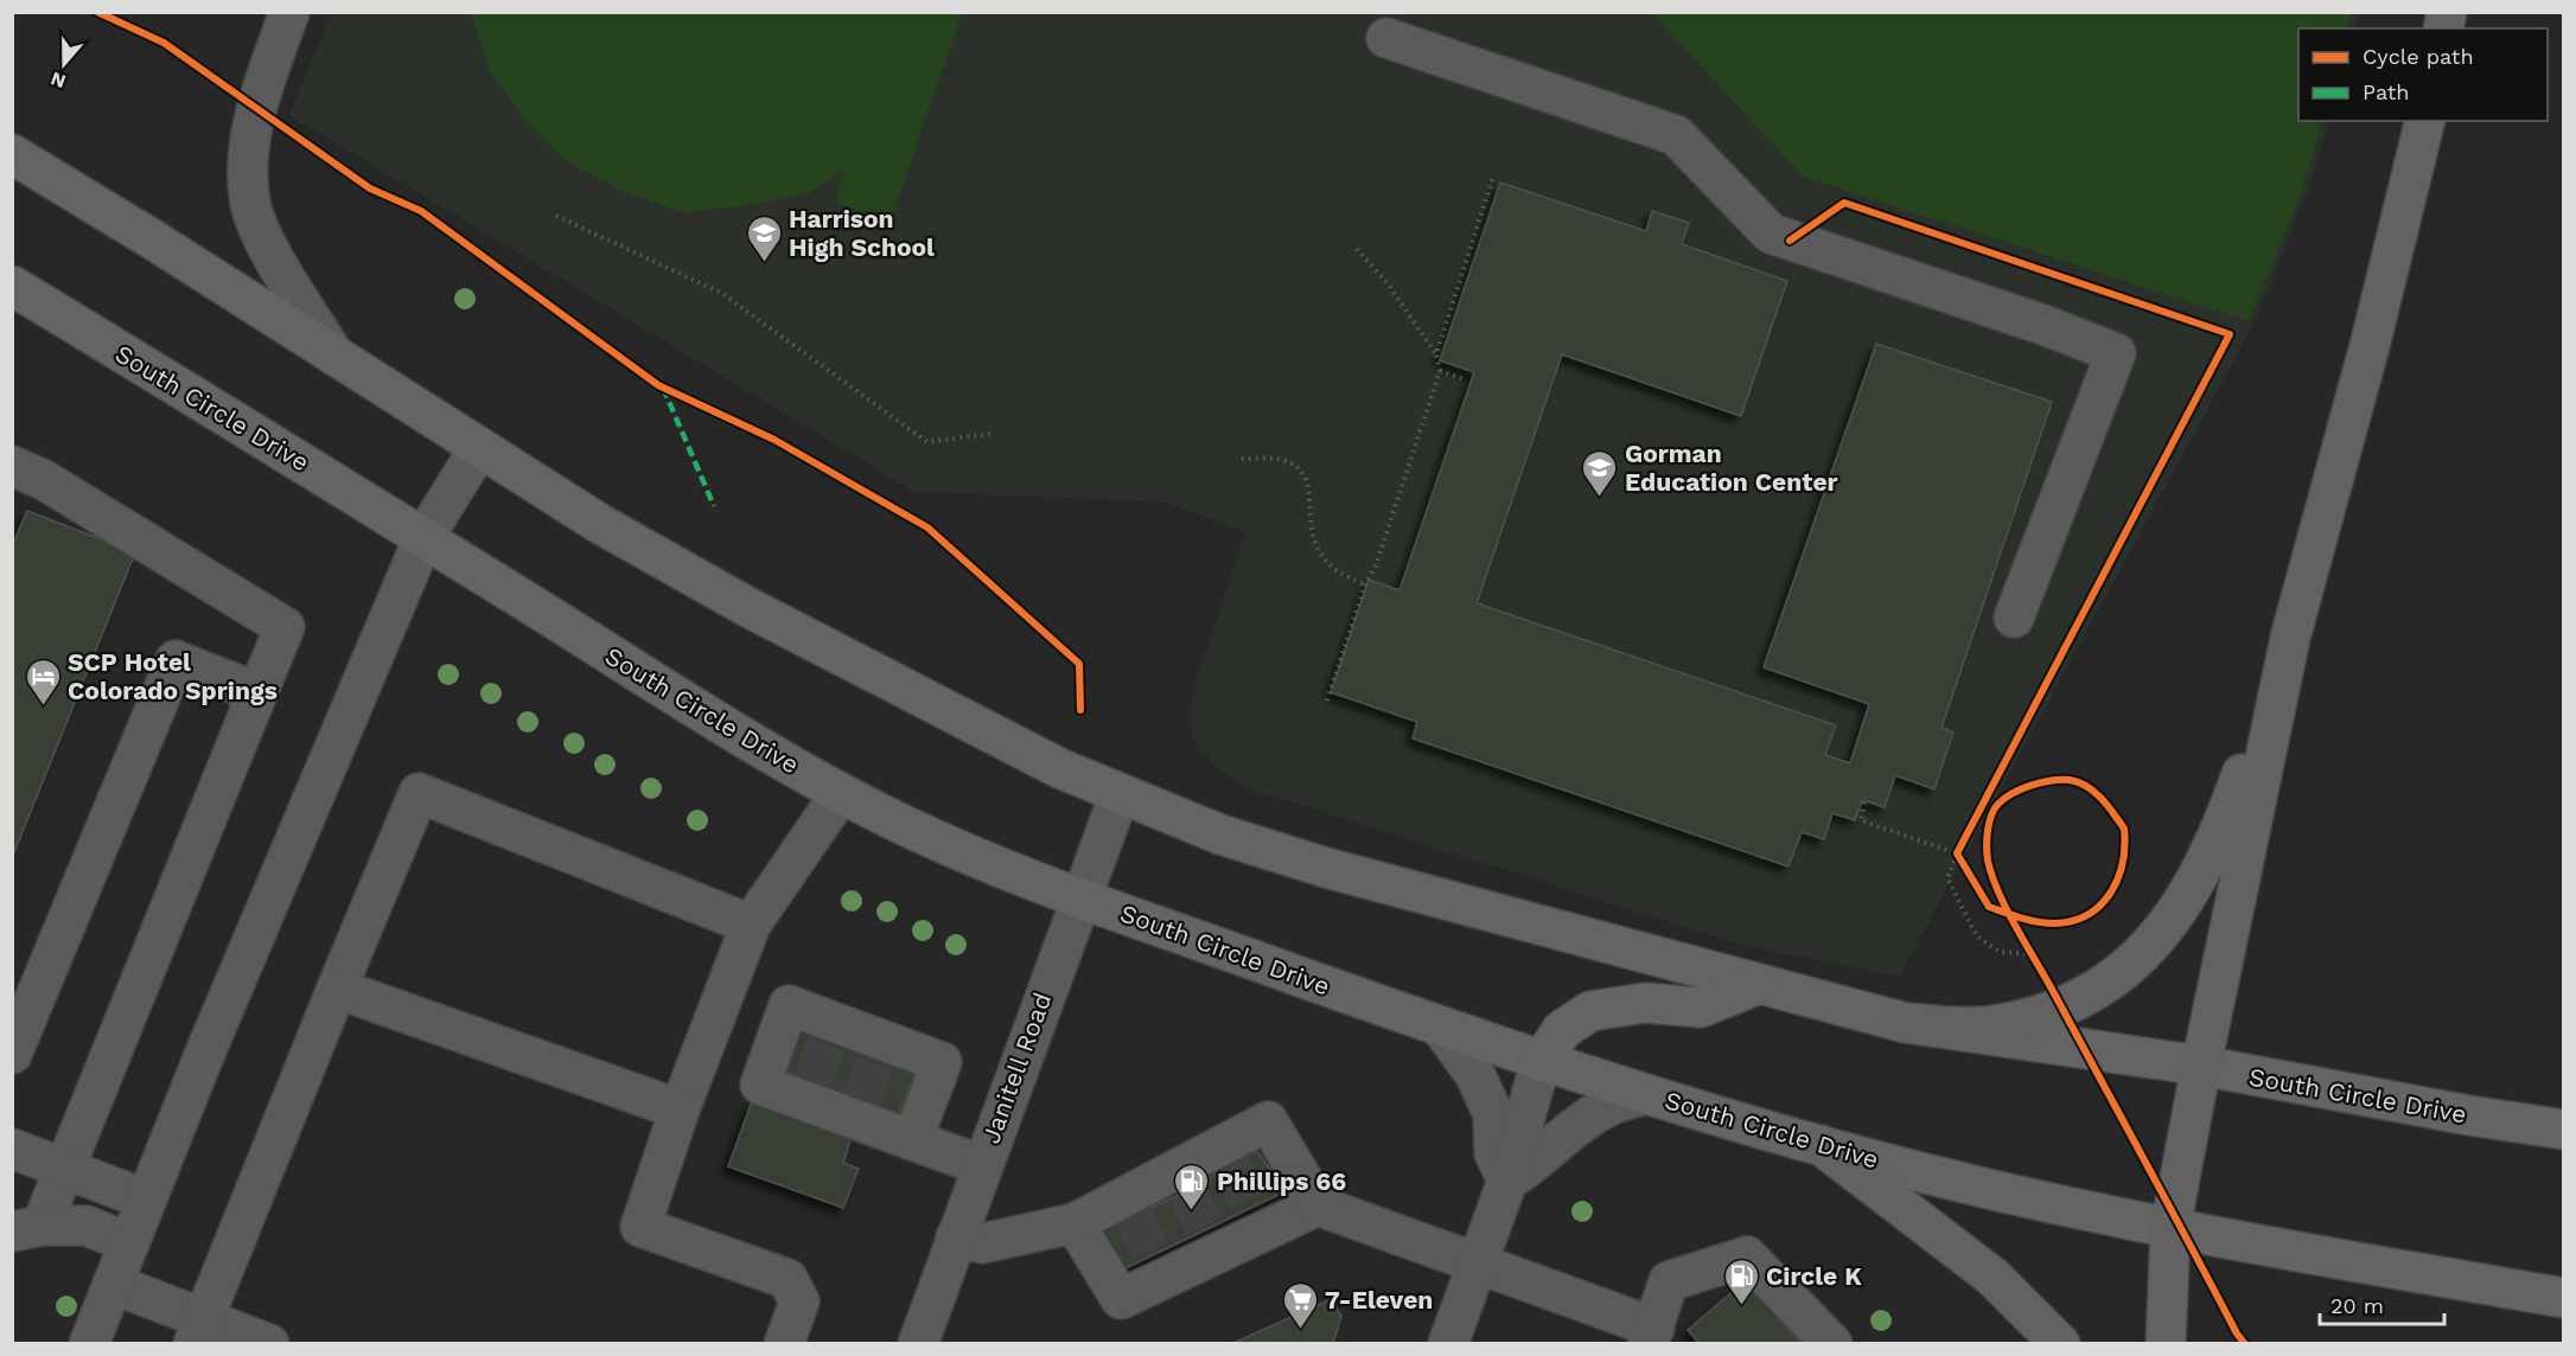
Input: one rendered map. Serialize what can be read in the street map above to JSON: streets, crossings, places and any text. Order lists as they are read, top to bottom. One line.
{"streets":{"main road":["South Circle Drive"],"street":["Janitell Road"]},"crossings":[["South Circle Drive","Janitell Road"]],"places":{"school or university":["Harrison High School","Gorman Education Center"],"hotel":["SCP Hotel Colorado Springs"],"fuel station":["Phillips 66","Circle K"],"supermarket":["7-Eleven"]},"legend":["Cycle path","Path"],"scale_bar":"20 m","north":"bottom"}
